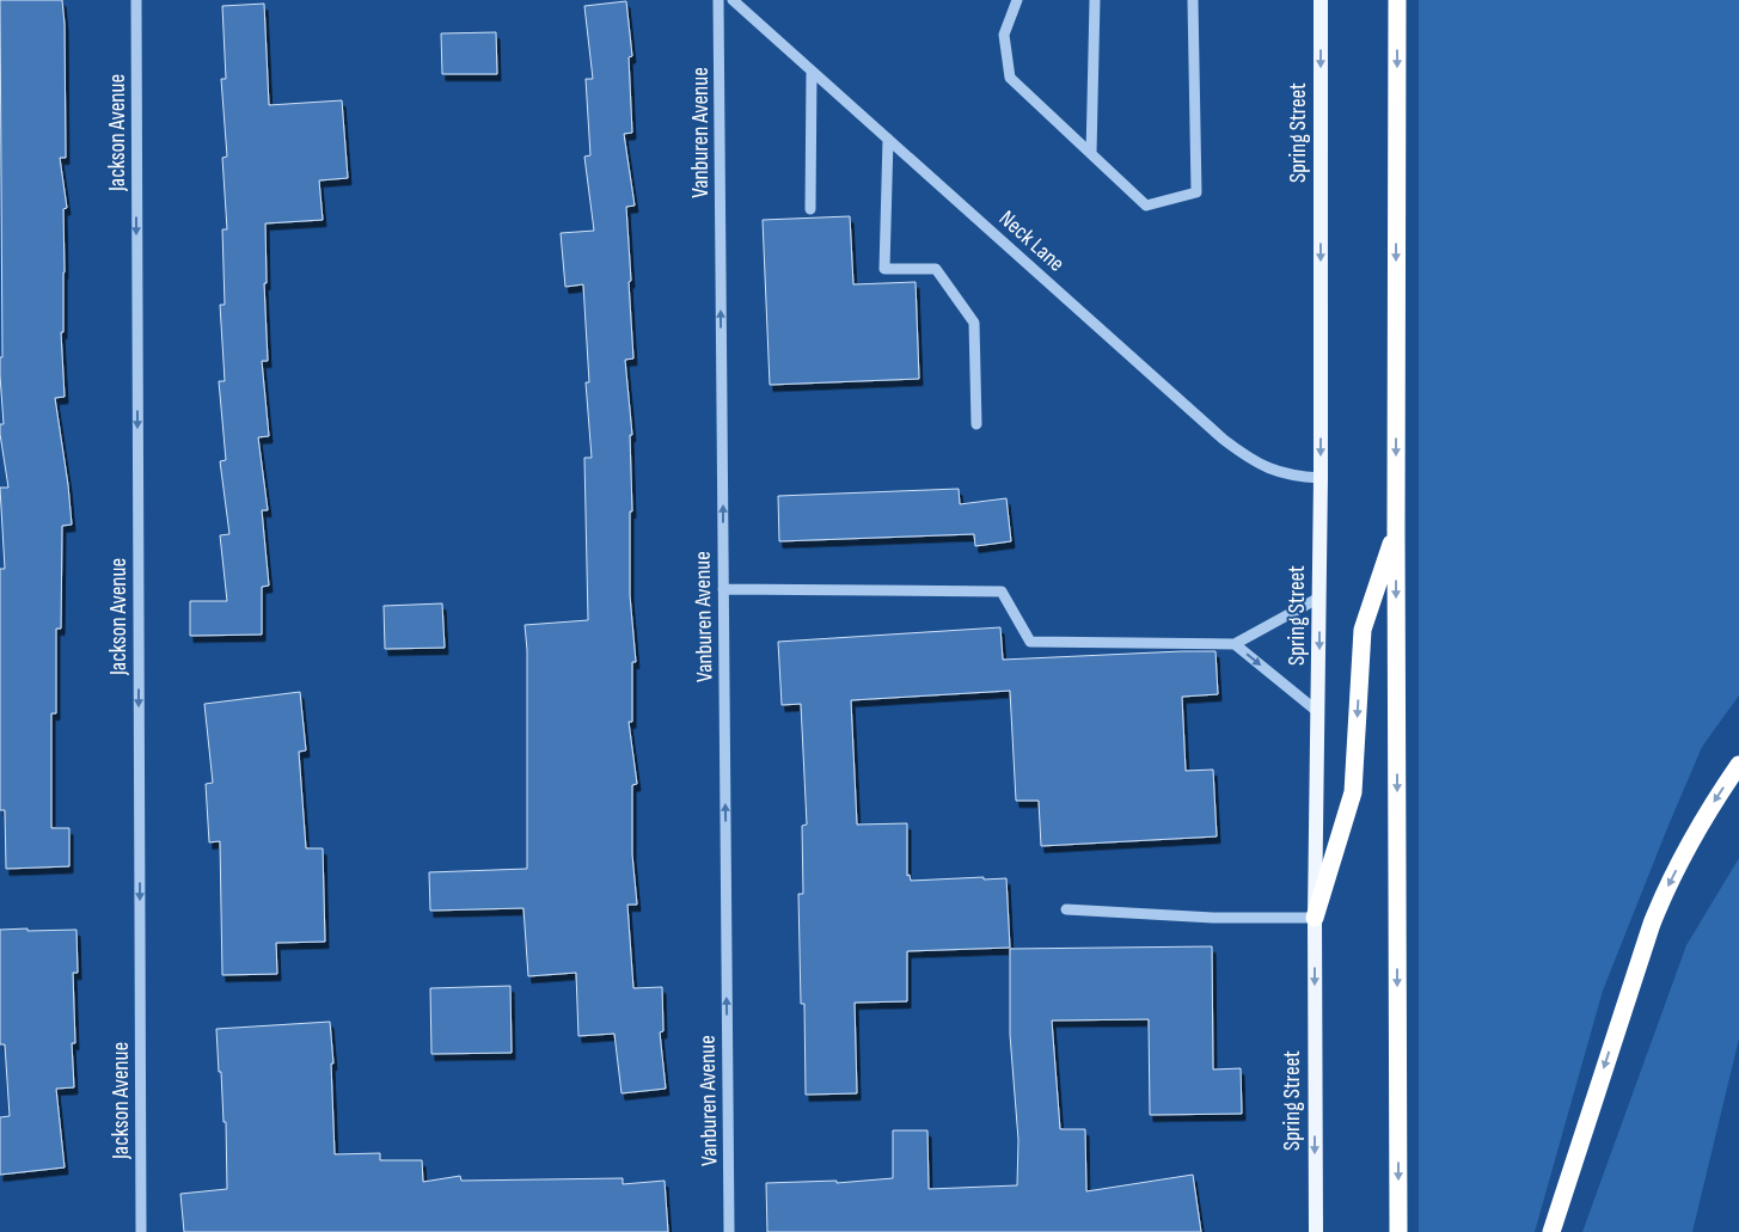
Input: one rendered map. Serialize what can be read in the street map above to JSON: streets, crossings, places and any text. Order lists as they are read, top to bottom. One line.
{"streets":{"main road":["Spring Street"],"street":["Jackson Avenue","Vanburen Avenue","Neck Lane"]},"crossings":[["Spring Street","Neck Lane"]],"one_way":["Jackson Avenue","Vanburen Avenue","Spring Street"]}
